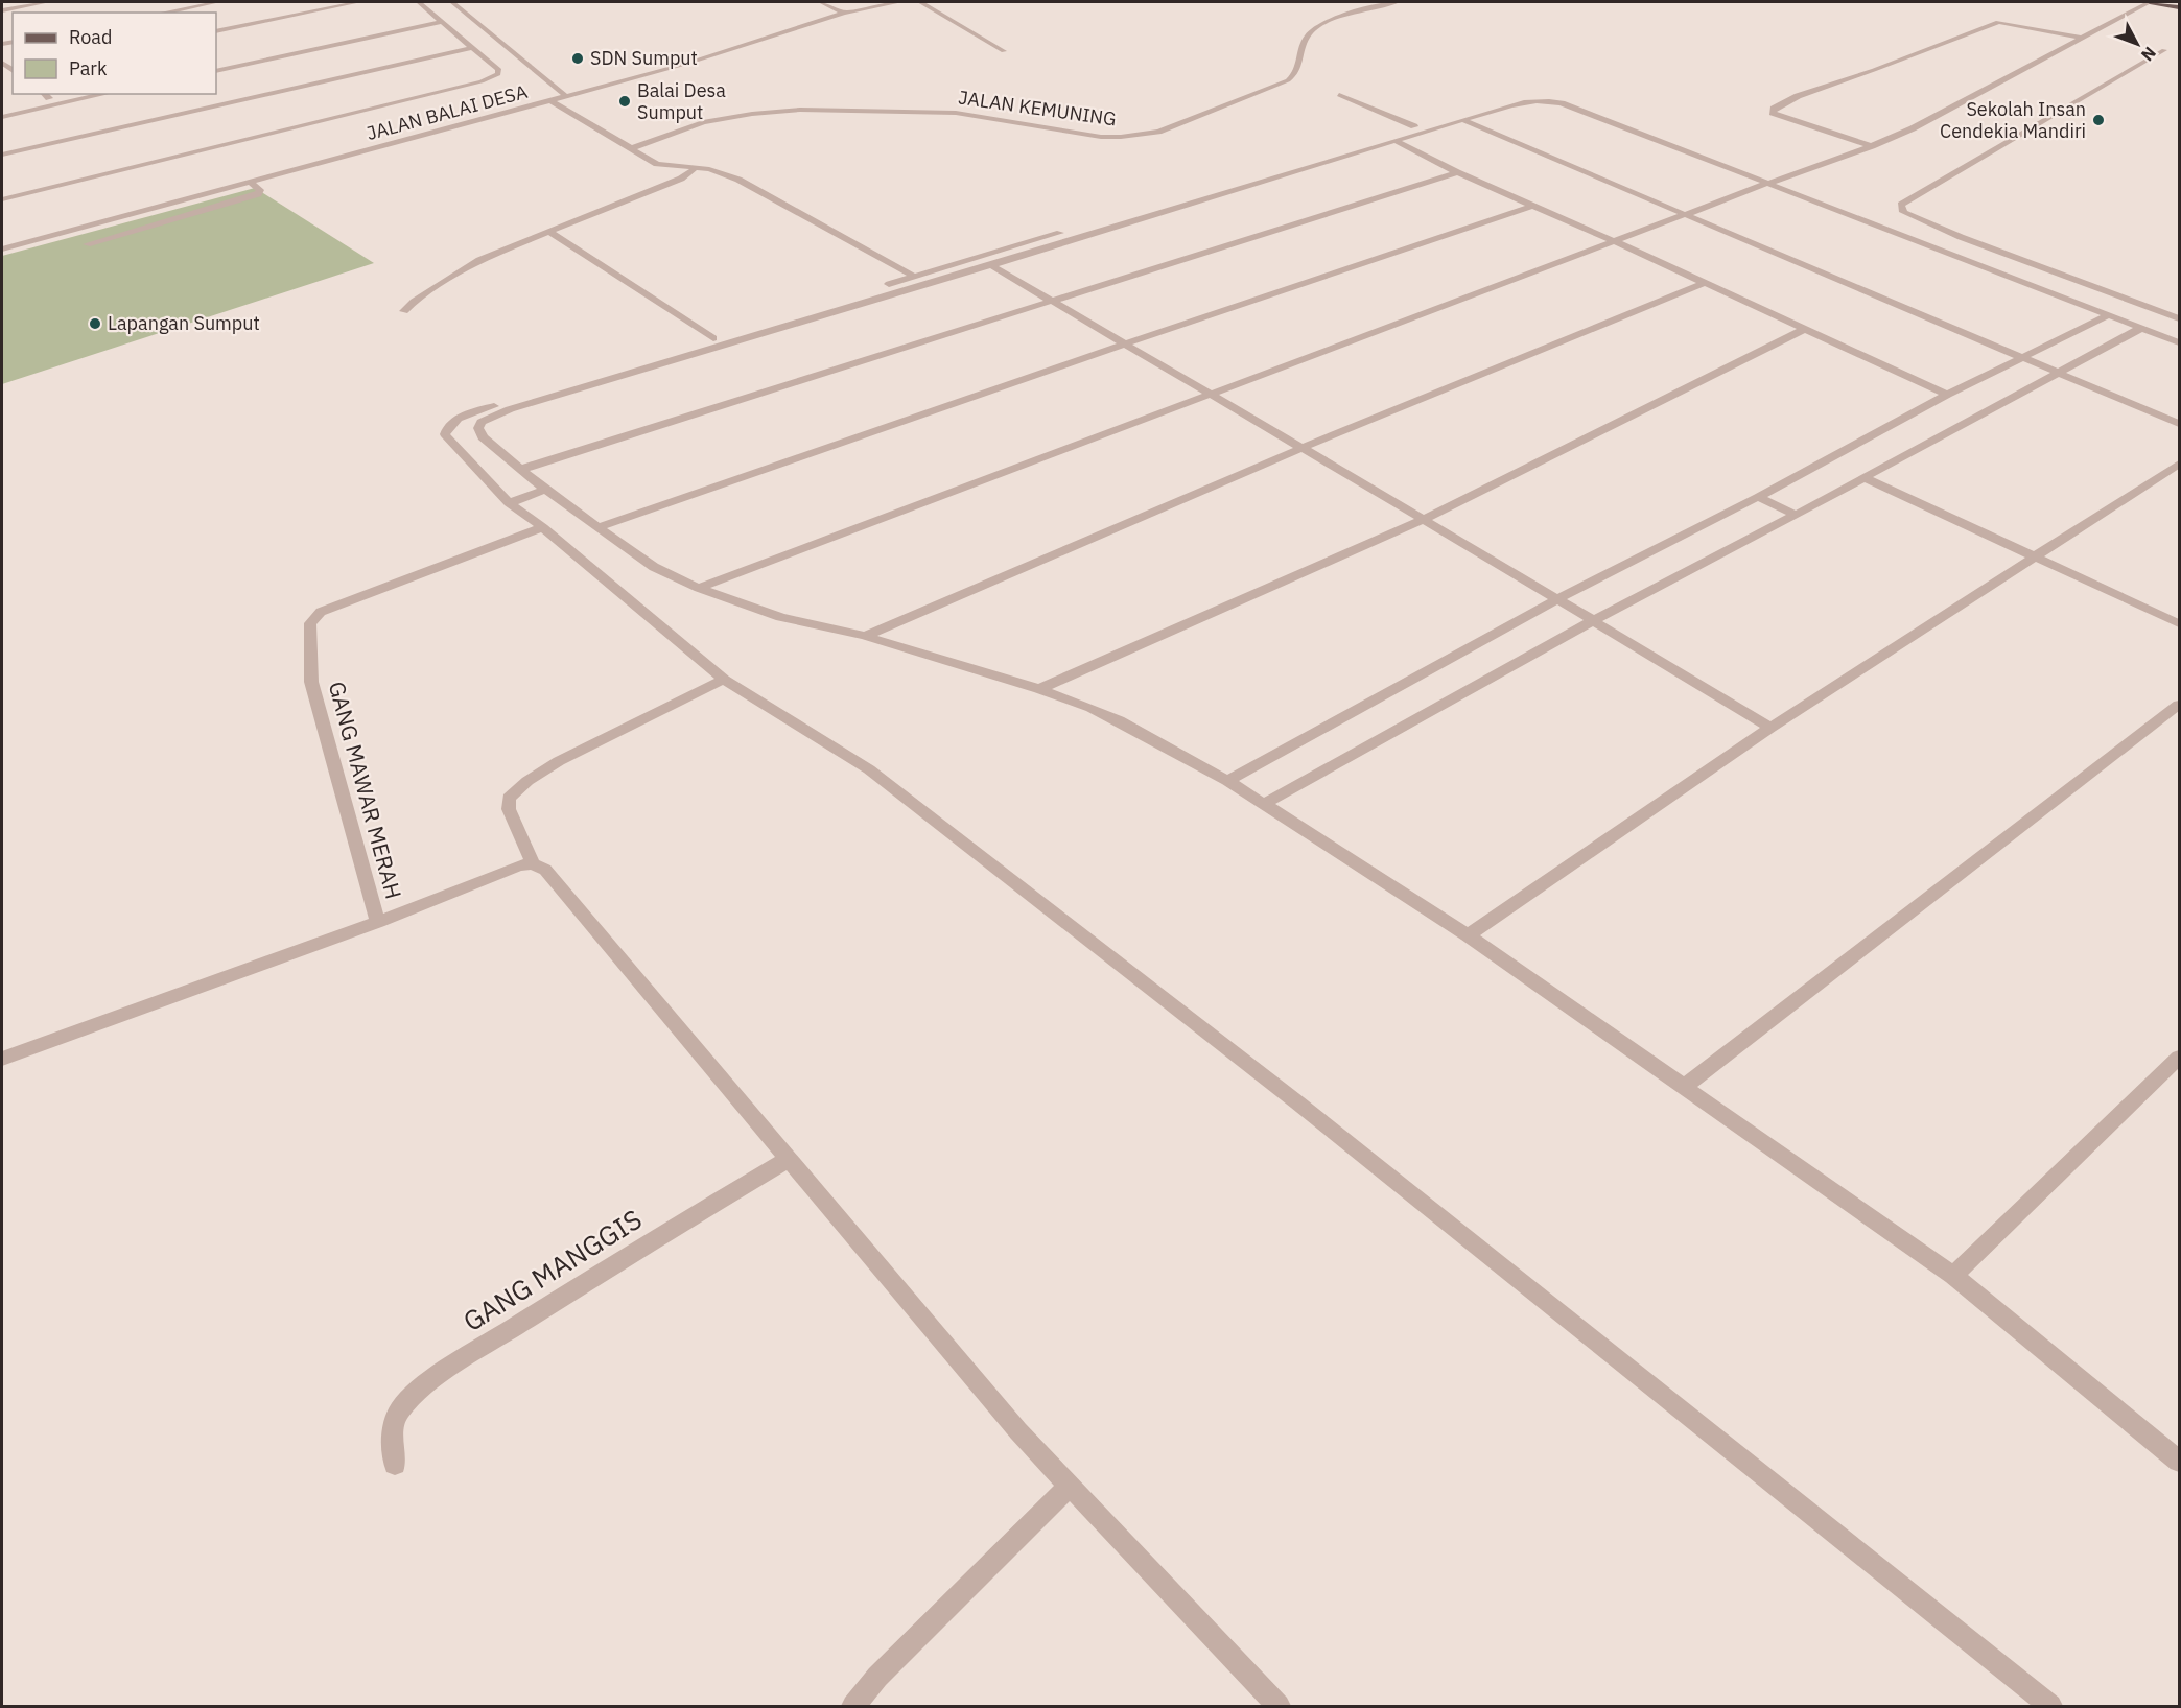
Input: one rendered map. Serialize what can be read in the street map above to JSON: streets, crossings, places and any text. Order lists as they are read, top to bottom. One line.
{"streets":{"street":["JALAN KEMUNING","JALAN BALAI DESA","GANG MAWAR MERAH","GANG MANGGIS"]},"places":["SDN Sumput","Balai Desa Sumput","Sekolah Insan Cendekia Mandiri","Lapangan Sumput"],"legend":["Road","Park"],"north":"bottom right"}
